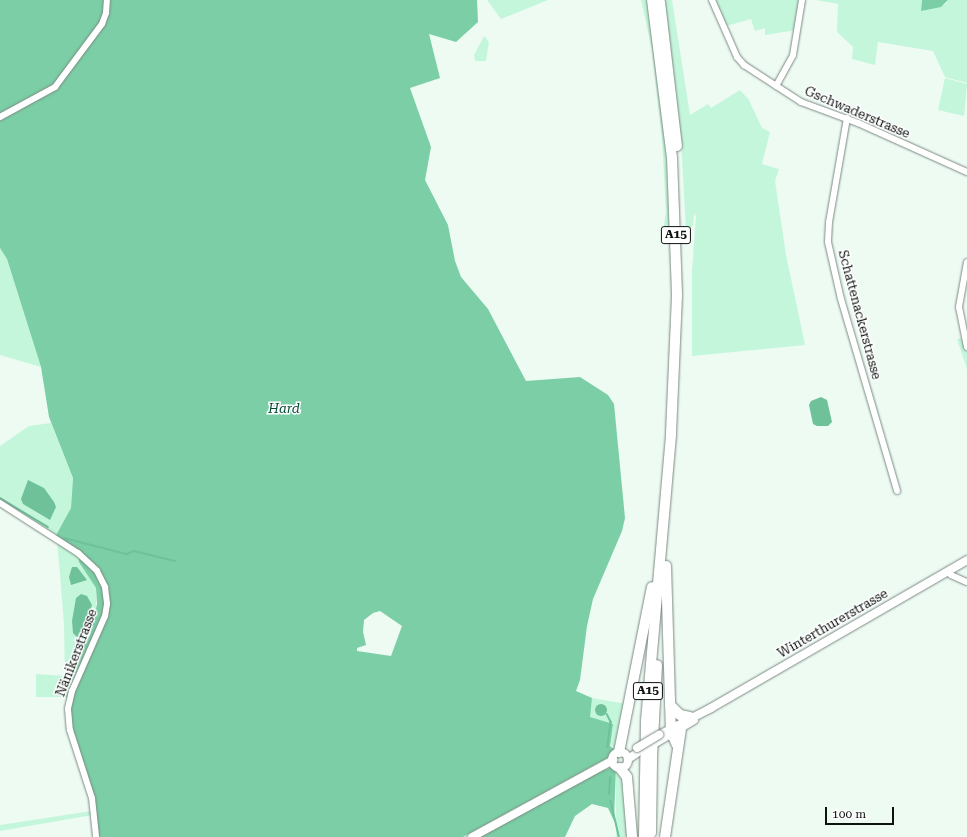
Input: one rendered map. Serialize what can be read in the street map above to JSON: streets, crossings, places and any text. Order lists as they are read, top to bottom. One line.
{"streets":{"highway":["A15"],"main road":["Winterthurerstrasse"],"street":["Gschwaderstrasse","Schattenackerstrasse","Nänikerstrasse"]},"crossings":[["Gschwaderstrasse","Schattenackerstrasse"]],"parks":["Hard"],"scale_bar":"100 m"}
